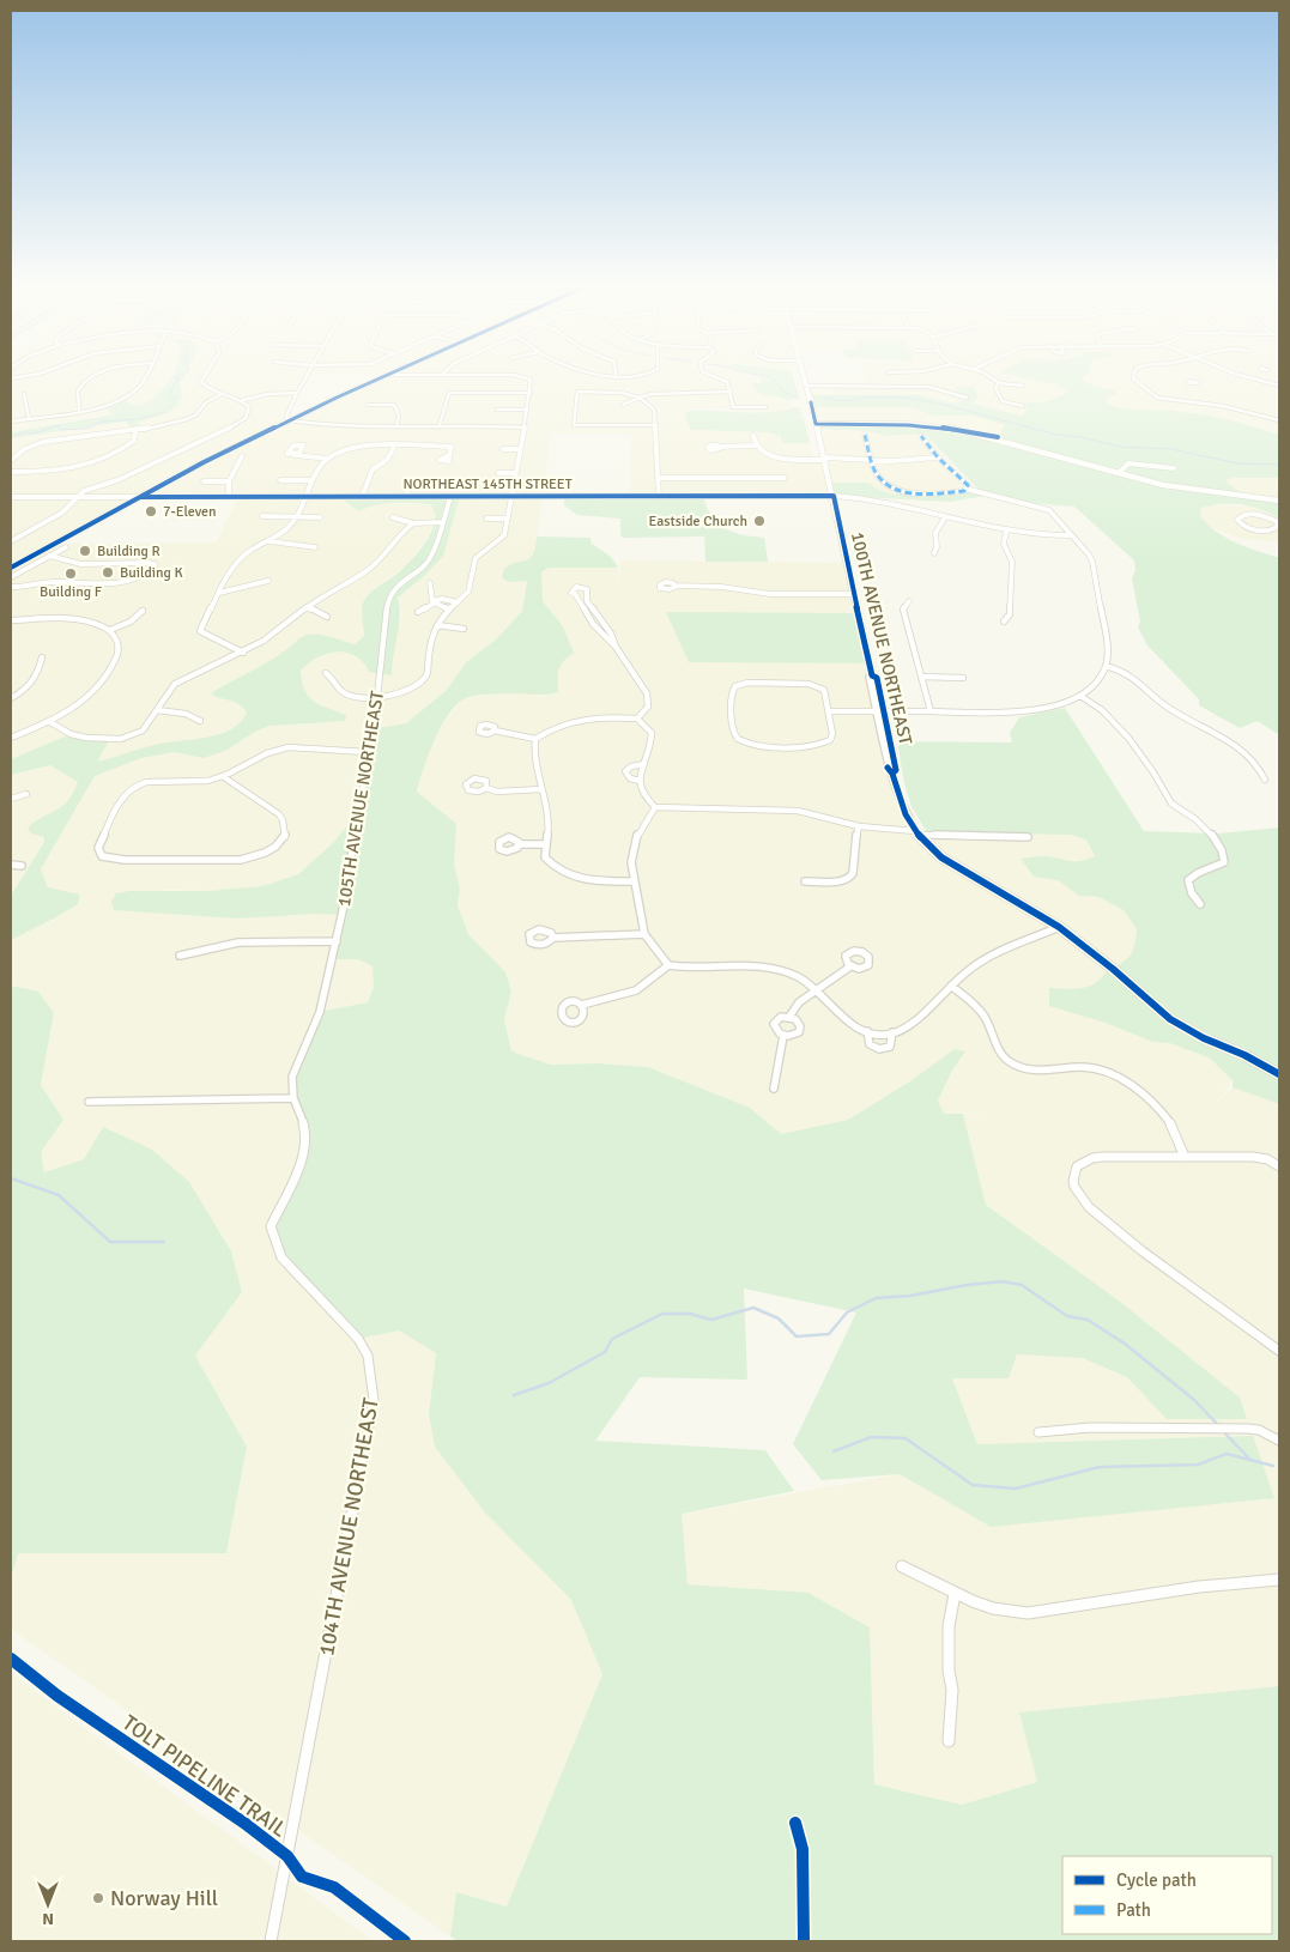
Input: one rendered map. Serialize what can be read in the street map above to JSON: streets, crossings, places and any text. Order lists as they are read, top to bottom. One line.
{"streets":{"main road":["NORTHEAST 145TH STREET","100TH AVENUE NORTHEAST"],"street":["105TH AVENUE NORTHEAST","104TH AVENUE NORTHEAST"],"cycle path":["TOLT PIPELINE TRAIL"]},"crossings":[["NORTHEAST 145TH STREET","100TH AVENUE NORTHEAST"],["NORTHEAST 145TH STREET","105TH AVENUE NORTHEAST"],["105TH AVENUE NORTHEAST","104TH AVENUE NORTHEAST"]],"places":["7-Eleven","Eastside Church","Building R","Building K","Building F","Norway Hill"],"legend":["Cycle path","Path"],"north":"bottom"}
